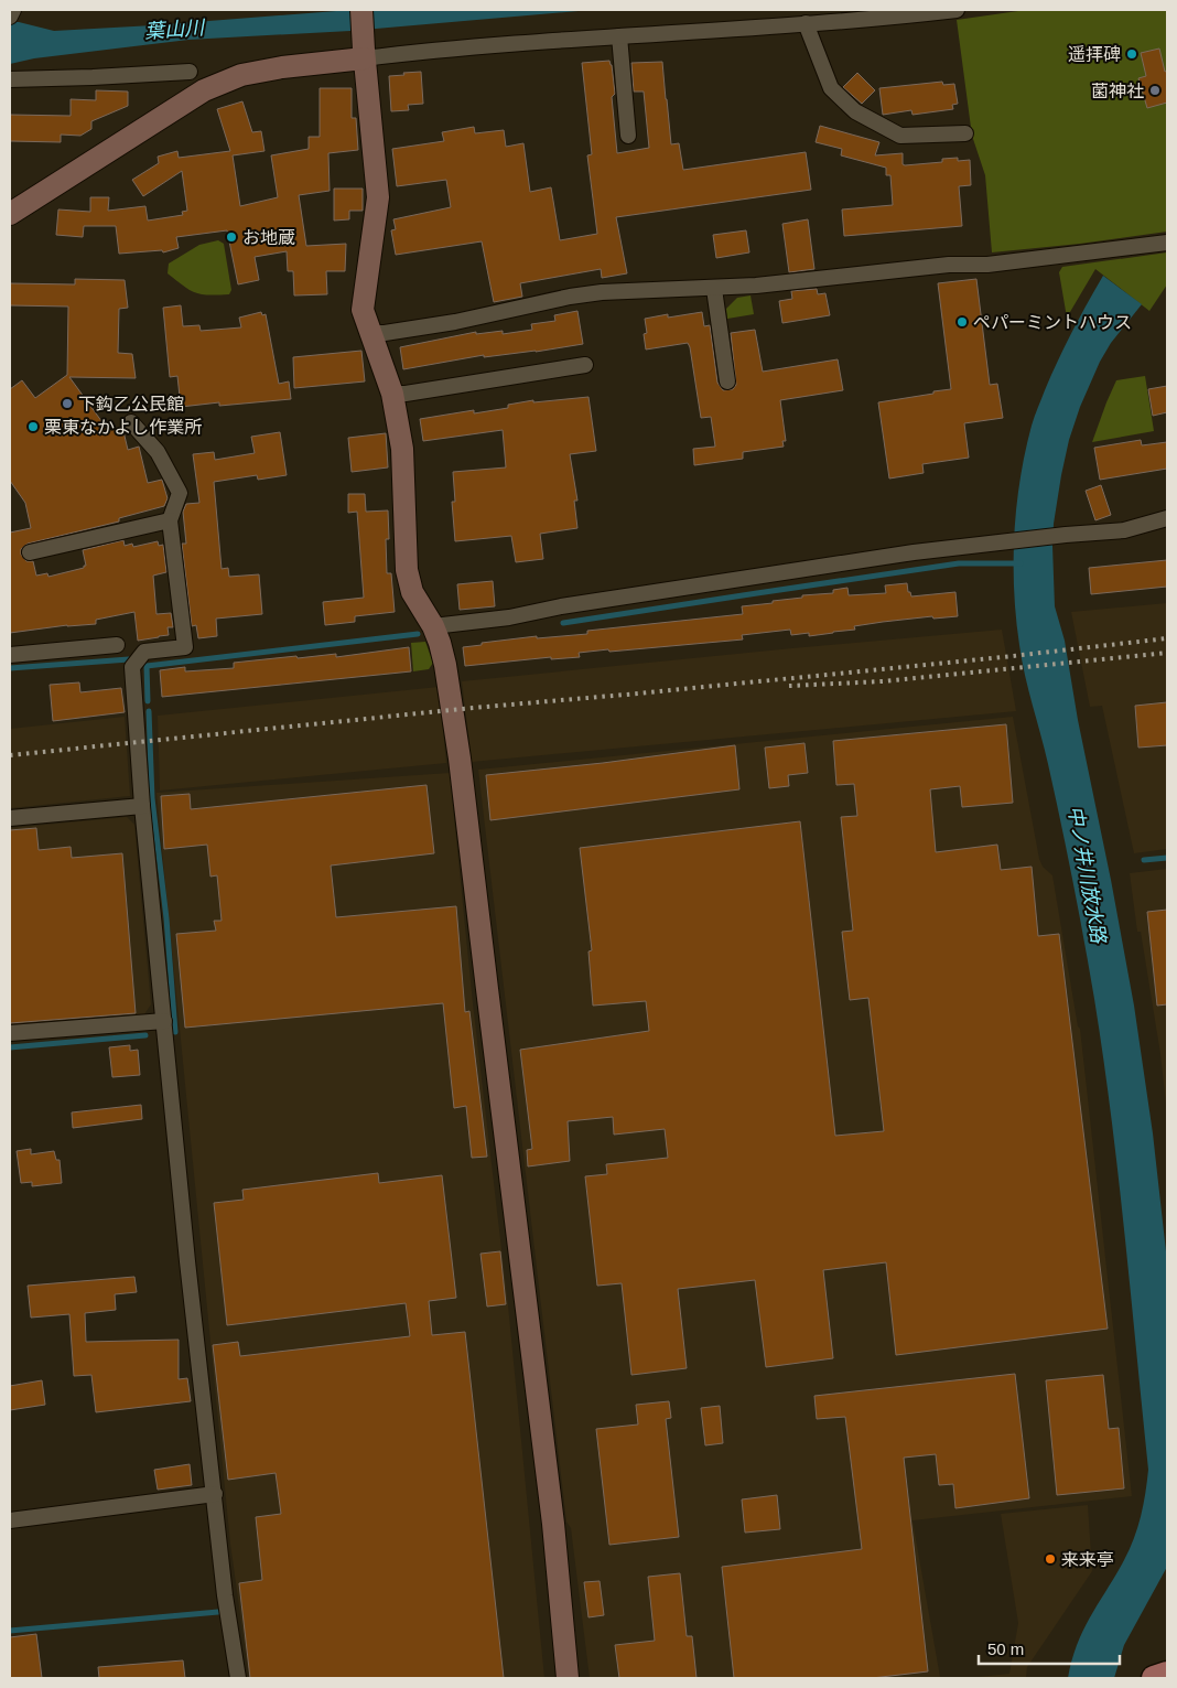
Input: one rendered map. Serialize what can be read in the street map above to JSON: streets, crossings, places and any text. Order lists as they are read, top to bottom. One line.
{"water":["葉山川","中ノ井川放水路"],"places":["遥拝碑","菌神社","お地蔵","ペパーミントハウス","下鈎乙公民館","栗東なかよし作業所","来来亭"],"scale_bar":"50 m"}
